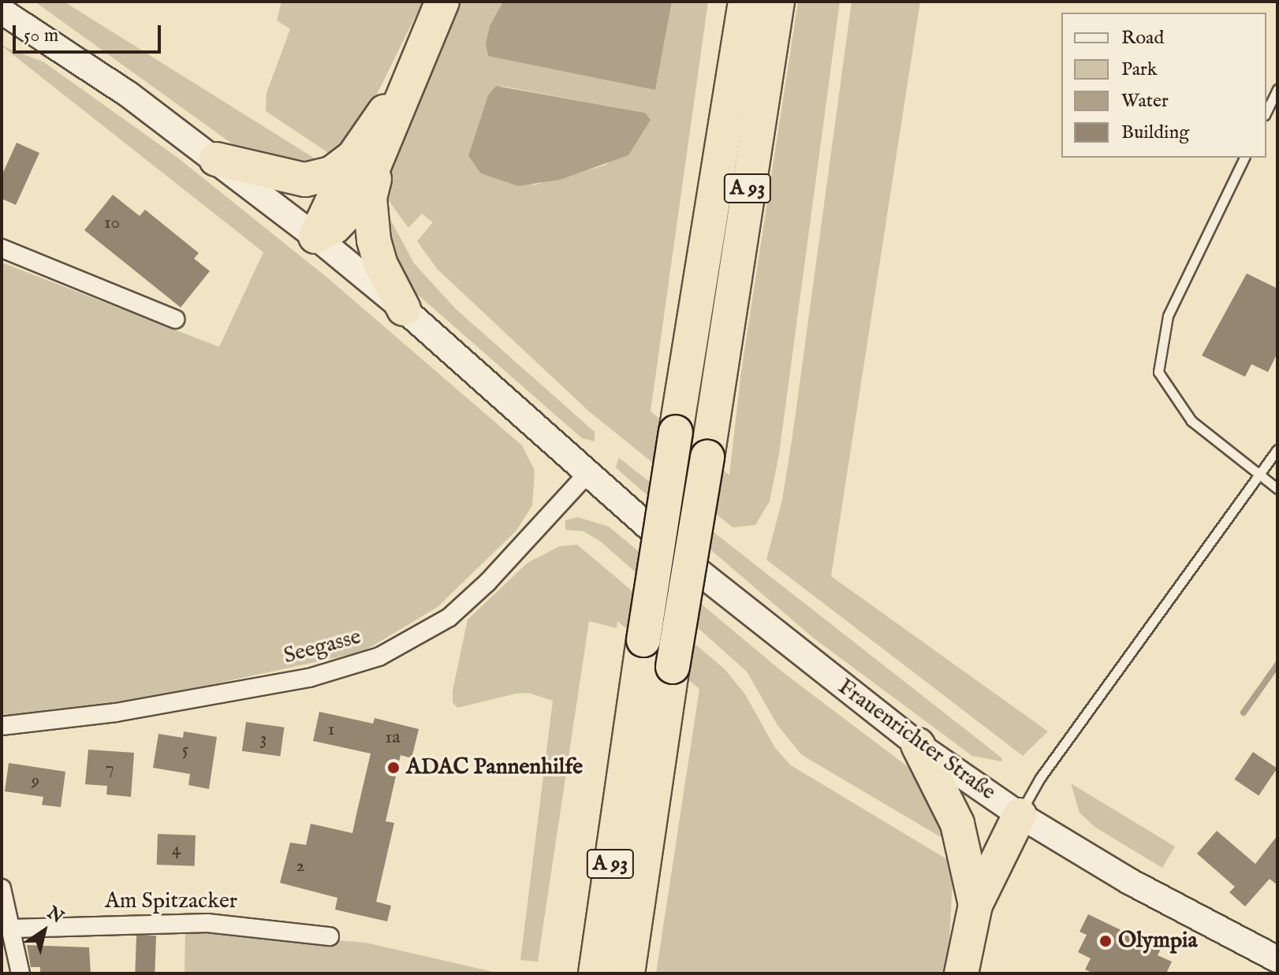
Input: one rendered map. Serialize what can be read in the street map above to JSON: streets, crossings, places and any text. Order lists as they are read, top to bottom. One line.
{"streets":{"highway":["A 93"],"main road":["Frauenrichter Straße"],"street":["Seegasse","Am Spitzacker"]},"crossings":[["Seegasse","Frauenrichter Straße"]],"places":["ADAC Pannenhilfe","Olympia"],"house_numbers":["10","1","1a","3","5","7","9","4","2"],"legend":["Road","Park","Water","Building"],"scale_bar":"50 m","north":"top right"}
